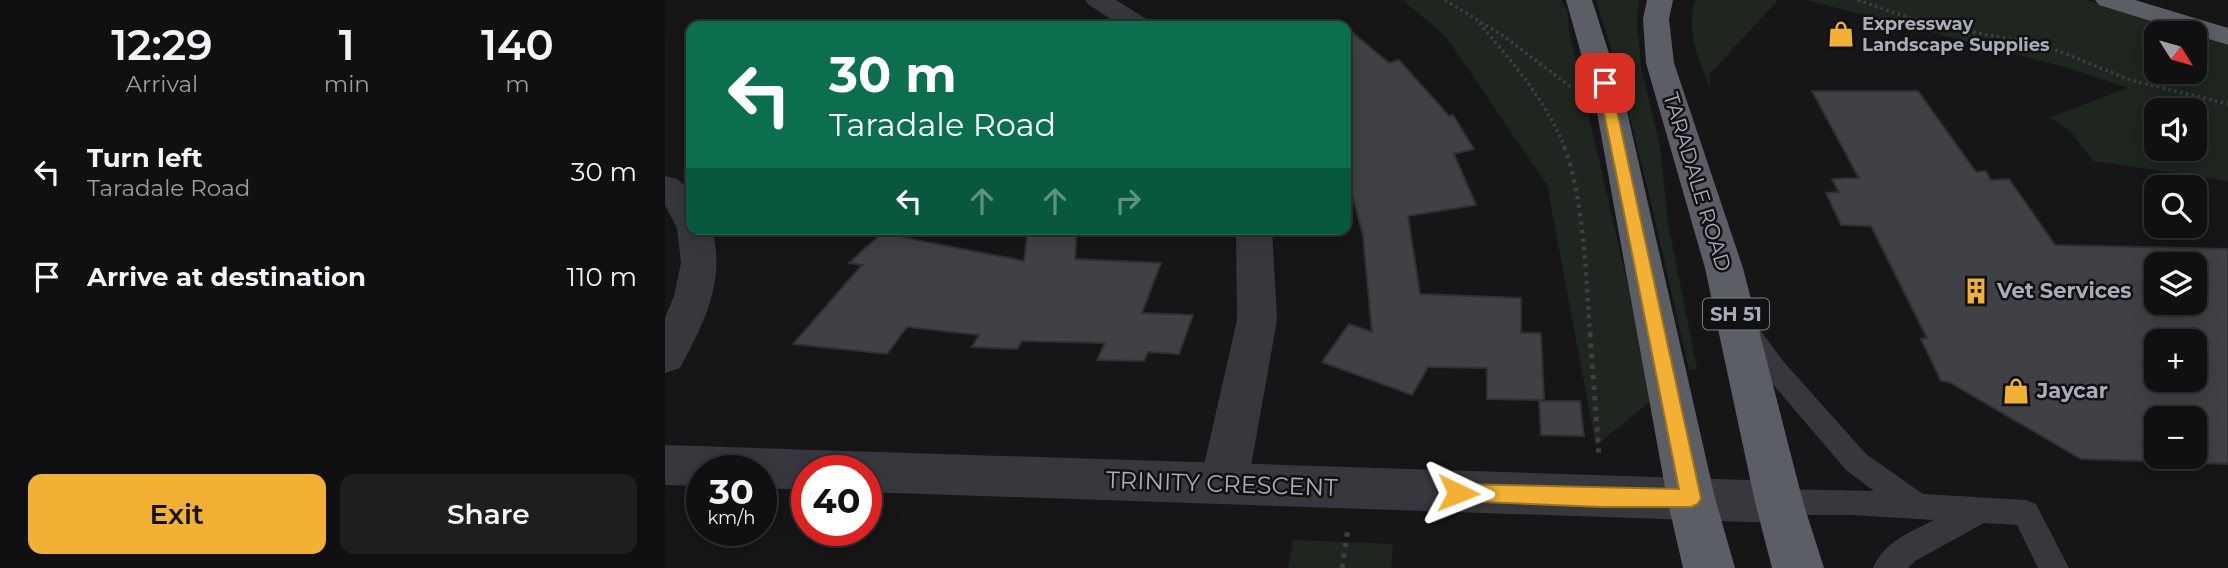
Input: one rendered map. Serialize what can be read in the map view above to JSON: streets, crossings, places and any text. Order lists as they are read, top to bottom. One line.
{"streets":{"highway":["TARADALE ROAD","SH 51"],"street":["TRINITY CRESCENT"]},"crossings":[["TARADALE ROAD","TRINITY CRESCENT"]],"places":{"shop":["Expressway Landscape Supplies","Jaycar"],"building":["Vet Services"]},"north":"bottom right","page":{"eta":["12:29","Arrival","1","min","140","m"],"map_buttons":["+","−"],"turn":["30 m","Taradale Road"],"list":[{"name":"Turn left","note":"Taradale Road","value":"30 m"},{"name":"Arrive at destination","value":"110 m"}],"speed":"30 km/h","limit":"40","buttons":["Exit","Share"]}}
